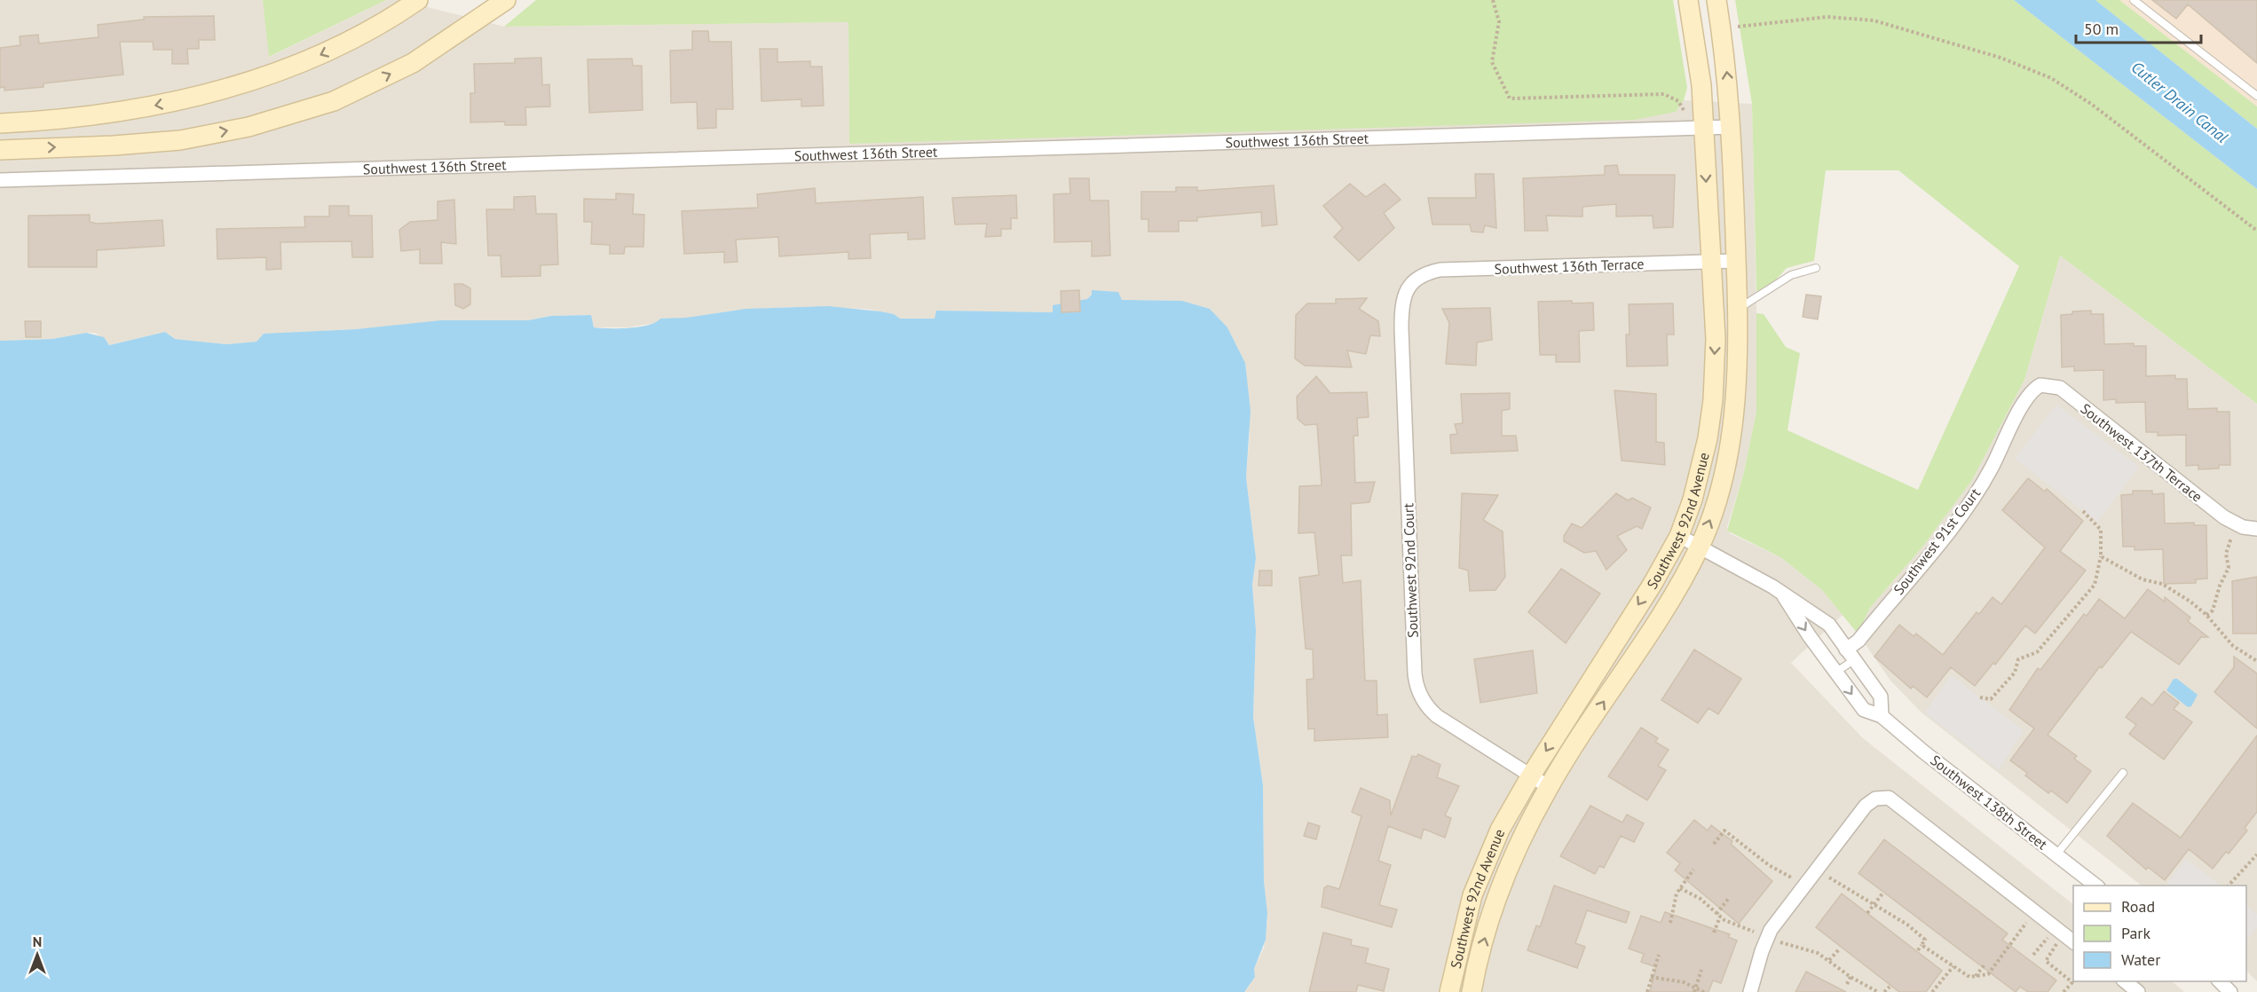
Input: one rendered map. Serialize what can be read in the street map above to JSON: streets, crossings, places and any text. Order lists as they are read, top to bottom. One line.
{"streets":{"street":["Southwest 136th Street","Southwest 136th Terrace","Southwest 137th Terrace","Southwest 92nd Avenue","Southwest 91st Court","Southwest 92nd Court","Southwest 138th Street"]},"crossings":[["Southwest 136th Street","Southwest 92nd Avenue"],["Southwest 136th Terrace","Southwest 92nd Avenue"],["Southwest 136th Terrace","Southwest 92nd Court"],["Southwest 137th Terrace","Southwest 91st Court"],["Southwest 92nd Avenue","Southwest 92nd Court"],["Southwest 92nd Avenue","Southwest 138th Street"],["Southwest 91st Court","Southwest 138th Street"]],"water":["Cutler Drain Canal"],"legend":["Road","Park","Water"],"scale_bar":"50 m","north":"top"}
